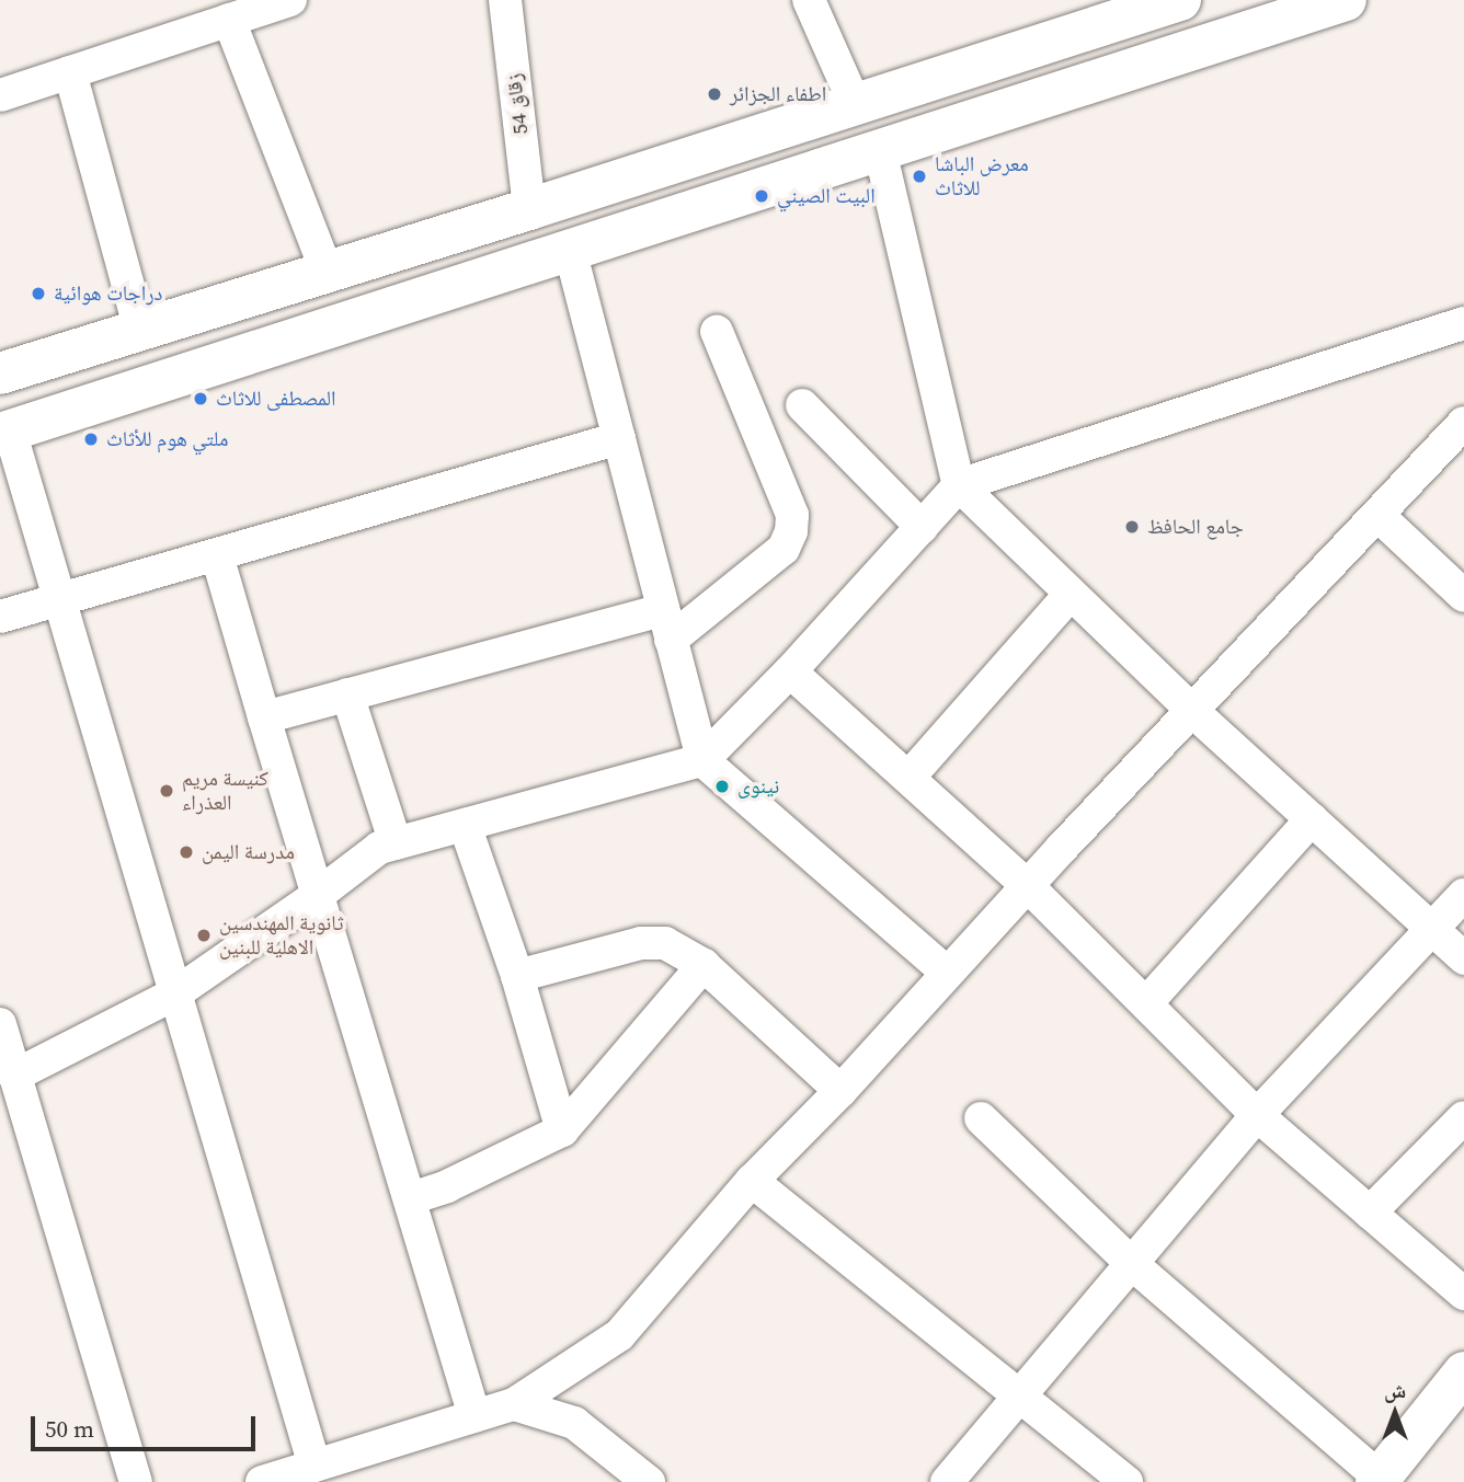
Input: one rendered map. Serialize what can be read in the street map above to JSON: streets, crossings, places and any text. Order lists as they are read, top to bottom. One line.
{"streets":{"street":["زقاق 54"]},"places":["اطفاء الجزائر","معرض الباشا للاثاث","البيت الصيني","دراجات هوائية","المصطفى للاثاث","ملتي هوم للأثاث","جامع الحافظ","نينوى","كنيسة مريم العذراء","مدرسة اليمن","ثانوية المهندسين الاهلية للبنين"],"scale_bar":"50 m","north":"top"}
